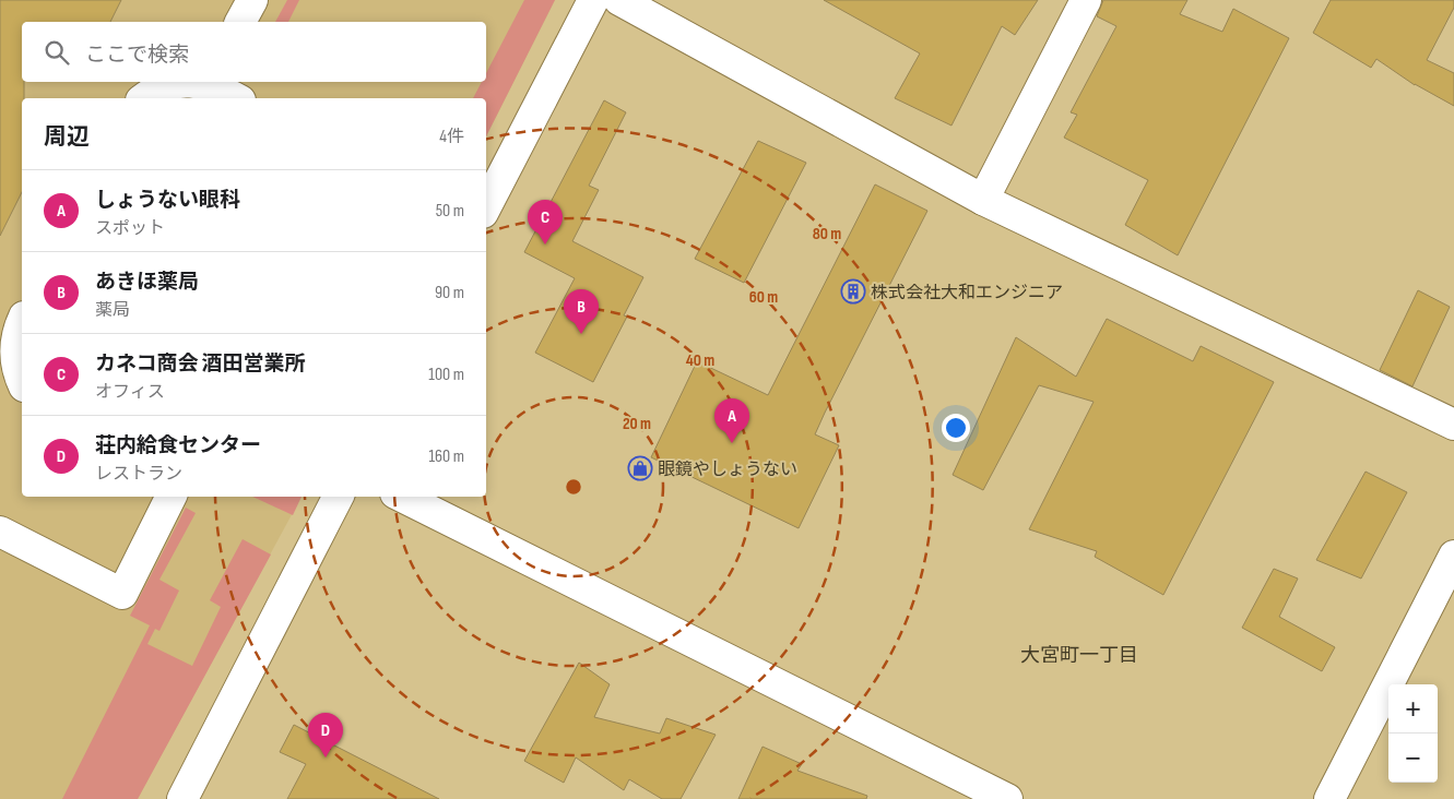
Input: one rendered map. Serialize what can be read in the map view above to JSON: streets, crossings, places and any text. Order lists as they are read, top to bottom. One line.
{"districts":["大宮町一丁目"],"places":{"building":["株式会社大和エンジニア"],"shop":["眼鏡やしょうない"]},"page":{"search":"ここで検索","heading":["周辺","4件"],"list":[{"mark":"A","name":"しょうない眼科","note":"スポット","value":"50 m"},{"mark":"B","name":"あきほ薬局","note":"薬局","value":"90 m"},{"mark":"C","name":"カネコ商会 酒田営業所","note":"オフィス","value":"100 m"},{"mark":"D","name":"荘内給食センター","note":"レストラン","value":"160 m"}],"pins":["C","B","A","D"],"map_buttons":["+","−"]},"rings":["80 m","60 m","40 m","20 m"]}
